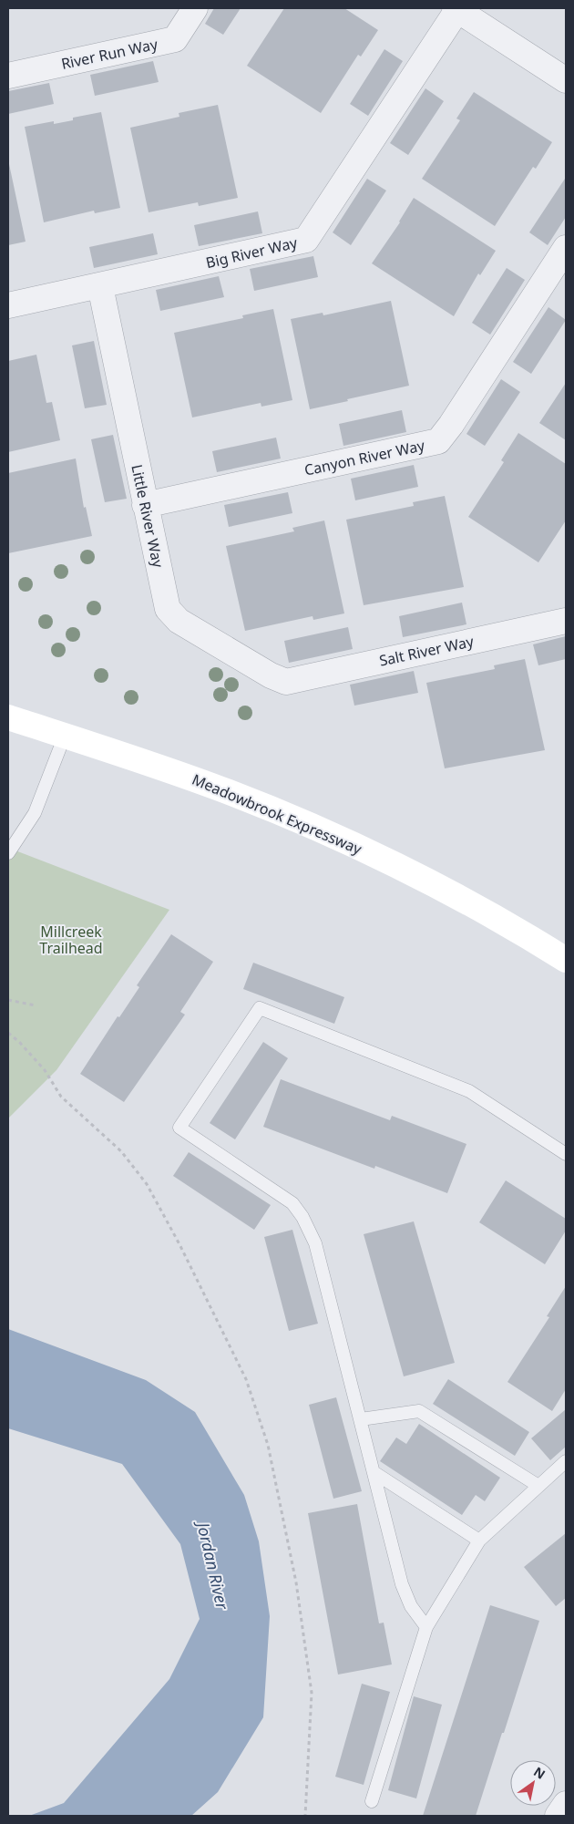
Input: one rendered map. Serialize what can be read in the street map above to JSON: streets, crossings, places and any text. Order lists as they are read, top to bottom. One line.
{"streets":{"main road":["Meadowbrook Expressway"],"street":["River Run Way","Big River Way","Canyon River Way","Little River Way","Salt River Way"]},"crossings":[["Big River Way","Little River Way"],["Canyon River Way","Little River Way"],["Little River Way","Salt River Way"]],"water":["Jordan River"],"parks":["Millcreek Trailhead"],"north":"top right"}
